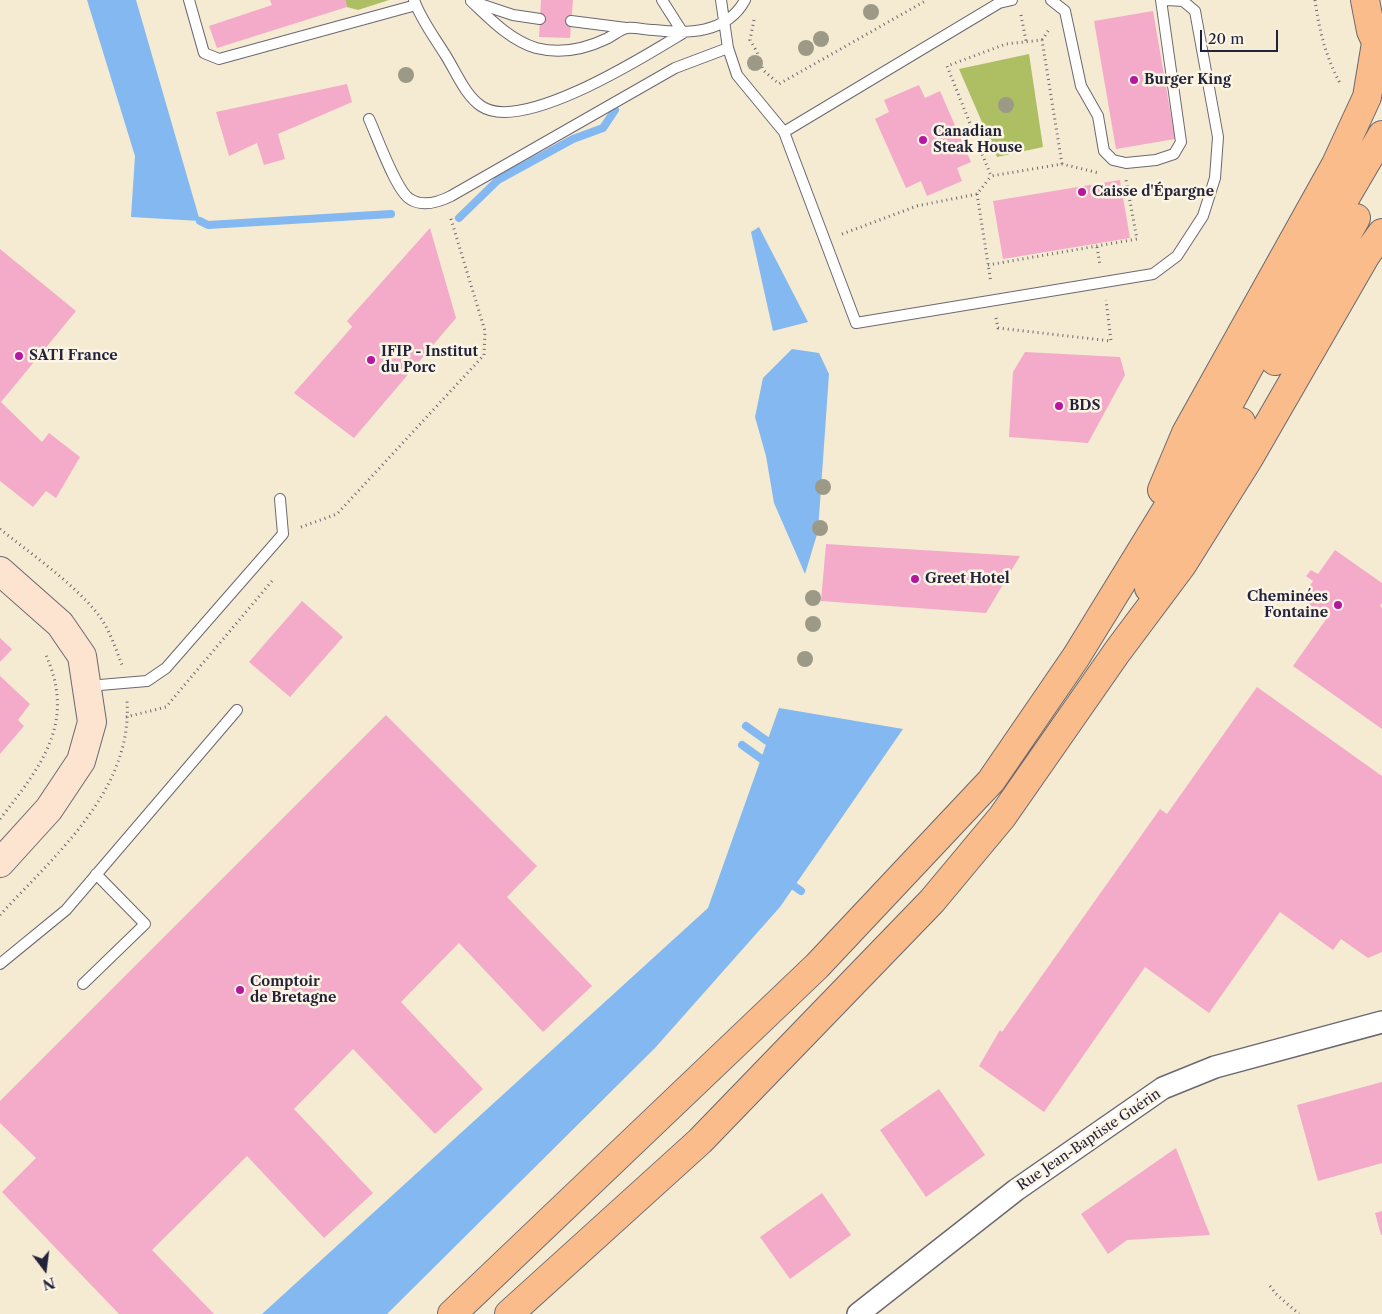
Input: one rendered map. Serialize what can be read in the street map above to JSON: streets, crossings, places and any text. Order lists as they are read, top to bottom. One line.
{"streets":{"street":["Rue Jean-Baptiste Guérin"]},"places":["Burger King","Canadian Steak House","Caisse d'Épargne","SATI France","IFIP - Institut du Porc","BDS","Greet Hotel","Cheminées Fontaine","Comptoir de Bretagne"],"scale_bar":"20 m","north":"bottom"}
